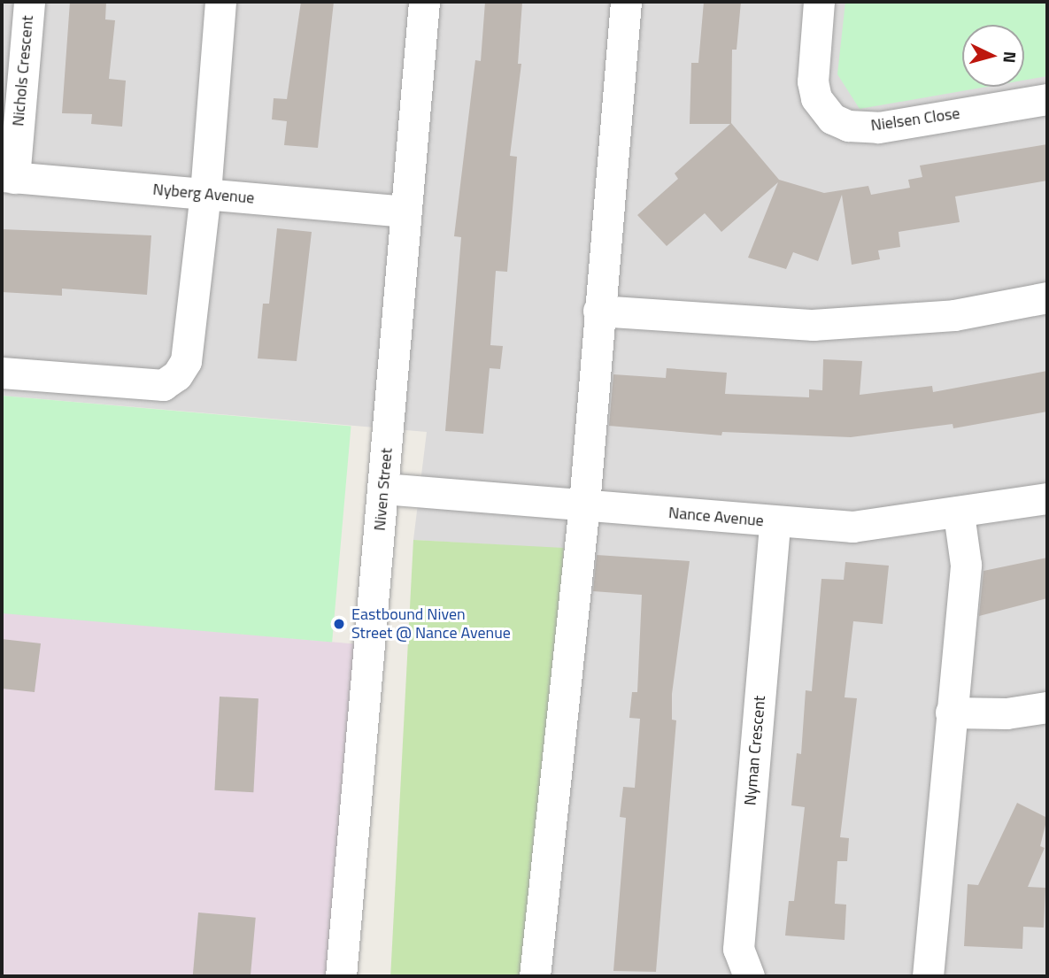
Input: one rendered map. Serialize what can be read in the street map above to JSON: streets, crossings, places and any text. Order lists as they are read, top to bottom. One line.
{"streets":{"street":["Nichols Crescent","Nielsen Close","Nyberg Avenue","Niven Street","Nance Avenue","Nyman Crescent"]},"crossings":[["Nichols Crescent","Nyberg Avenue"],["Nyberg Avenue","Niven Street"],["Niven Street","Nance Avenue"],["Nance Avenue","Nyman Crescent"]],"places":["Eastbound Niven Street @ Nance Avenue"],"north":"right"}
